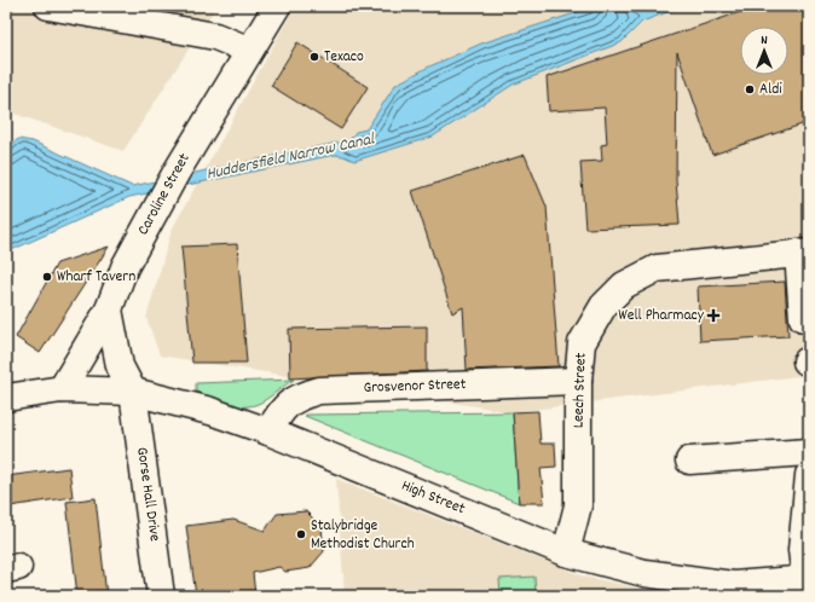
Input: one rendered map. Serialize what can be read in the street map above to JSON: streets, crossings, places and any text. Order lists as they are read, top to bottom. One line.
{"streets":{"street":["Caroline Street","Grosvenor Street","Leech Street","Gorse Hall Drive","High Street"]},"crossings":[["Caroline Street","Gorse Hall Drive"],["Caroline Street","High Street"],["Grosvenor Street","Leech Street"],["Grosvenor Street","High Street"],["Leech Street","High Street"],["Gorse Hall Drive","High Street"]],"water":["Huddersfield Narrow Canal"],"places":{"other":["Texaco","Aldi","Wharf Tavern","Stalybridge Methodist Church"],"health":["Well Pharmacy"]},"north":"top"}
